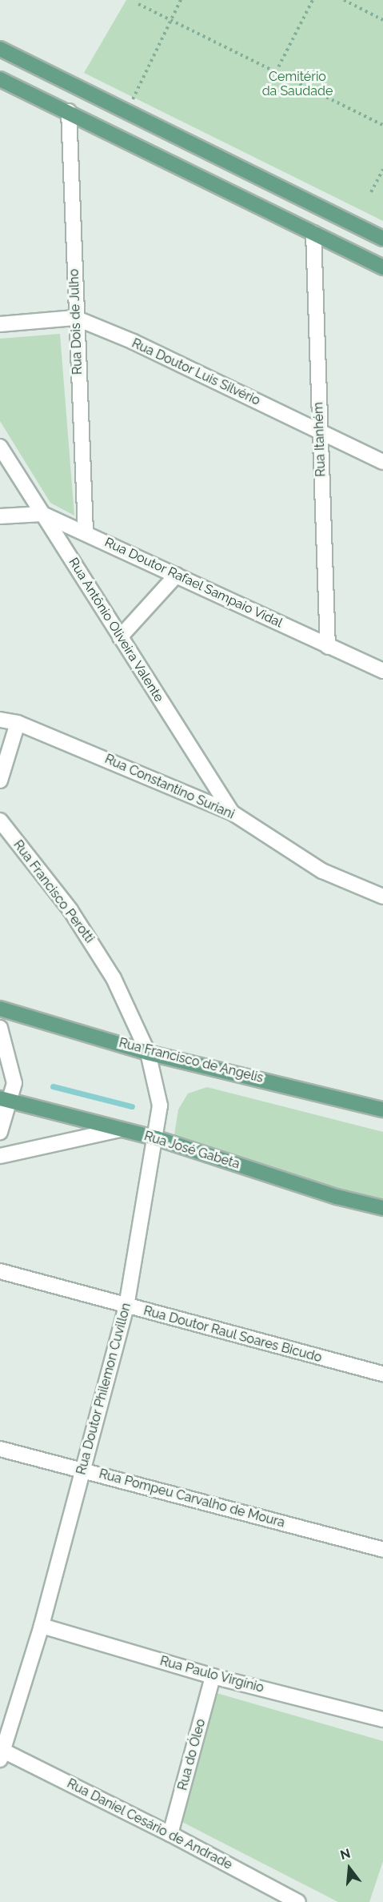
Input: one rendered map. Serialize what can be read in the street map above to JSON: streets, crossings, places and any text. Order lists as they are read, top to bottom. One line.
{"streets":{"main road":["Rua Francisco de Angelis","Rua José Gabeta"],"street":["Rua Dois de Julho","Rua Doutor Luis Silvério","Rua Itanhém","Rua Doutor Rafael Sampaio Vidal","Rua Antônio Oliveira Valente","Rua Constantino Suriani","Rua Francisco Perotti","Rua Doutor Raul Soares Bicudo","Rua Doutor Philemon Cuvillon","Rua Pompeu Carvalho de Moura","Rua Paulo Virgínio","Rua do Óleo","Rua Daniel Cesário de Andrade"]},"crossings":[["Rua Dois de Julho","Rua Doutor Luis Silvério"],["Rua Dois de Julho","Rua Doutor Rafael Sampaio Vidal"],["Rua Doutor Luis Silvério","Rua Itanhém"],["Rua Itanhém","Rua Doutor Rafael Sampaio Vidal"],["Rua Doutor Rafael Sampaio Vidal","Rua Antônio Oliveira Valente"],["Rua Antônio Oliveira Valente","Rua Constantino Suriani"],["Rua Francisco Perotti","Rua Doutor Philemon Cuvillon"],["Rua Francisco de Angelis","Rua Doutor Philemon Cuvillon"],["Rua José Gabeta","Rua Doutor Philemon Cuvillon"],["Rua Doutor Raul Soares Bicudo","Rua Doutor Philemon Cuvillon"],["Rua Doutor Philemon Cuvillon","Rua Pompeu Carvalho de Moura"],["Rua Doutor Philemon Cuvillon","Rua Paulo Virgínio"],["Rua Doutor Philemon Cuvillon","Rua Daniel Cesário de Andrade"],["Rua Paulo Virgínio","Rua do Óleo"],["Rua do Óleo","Rua Daniel Cesário de Andrade"]],"parks":["Cemitério da Saudade"],"north":"top"}
